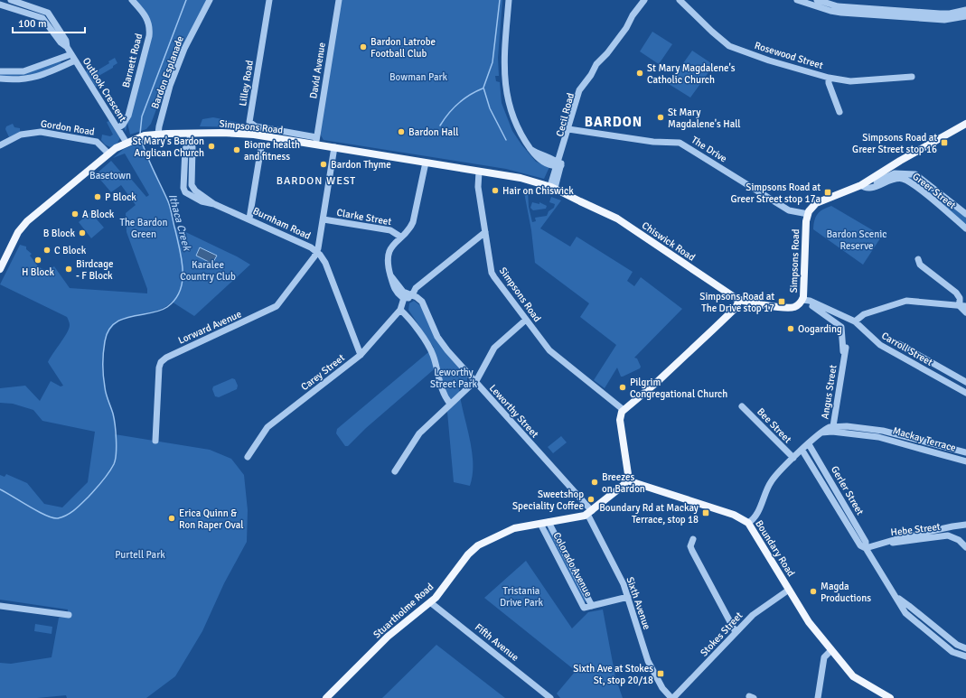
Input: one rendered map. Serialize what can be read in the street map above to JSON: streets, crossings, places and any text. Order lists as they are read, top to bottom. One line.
{"streets":{"main road":["Simpsons Road","Chiswick Road","Boundary Road","Stuartholme Road"],"street":["Rosewood Street","Barnett Road","David Avenue","Bardon Esplanade","Lilley Road","Outlook Crescent","Cecil Road","Gordon Road","The Drive","Greer Street","Clarke Street","Burnham Road","Lorward Avenue","Carroll Street","Carey Street","Angus Street","Leworthy Street","Bee Street","Mackay Terrace","Gerler Street","Hebe Street","Colorado Avenue","Sixth Avenue","Stokes Street","Fifth Avenue"]},"crossings":[["Barnett Road","Outlook Crescent"],["David Avenue","Lilley Road"],["David Avenue","Simpsons Road"],["Bardon Esplanade","Simpsons Road"],["Lilley Road","Simpsons Road"],["Outlook Crescent","Simpsons Road"],["Cecil Road","The Drive"],["Cecil Road","Chiswick Road"],["Simpsons Road","Gordon Road"],["Simpsons Road","The Drive"],["Simpsons Road","Burnham Road"],["Simpsons Road","Chiswick Road"],["Simpsons Road","Carroll Street"],["Burnham Road","Lorward Avenue"],["Burnham Road","Carey Street"],["Carroll Street","Angus Street"],["Angus Street","Mackay Terrace"],["Leworthy Street","Sixth Avenue"],["Leworthy Street","Stuartholme Road"],["Gerler Street","Hebe Street"],["Boundary Road","Stuartholme Road"],["Boundary Road","Stokes Street"],["Colorado Avenue","Sixth Avenue"],["Colorado Avenue","Stuartholme Road"],["Sixth Avenue","Stuartholme Road"],["Sixth Avenue","Stokes Street"],["Stuartholme Road","Fifth Avenue"]],"districts":["BARDON","BARDON WEST"],"water":["Ithaca Creek"],"parks":["Bowman Park","Basetown","The Bardon Green","Bardon Scenic Reserve","Karalee Country Club","Leworthy Street Park","Purtell Park","Tristania Drive Park"],"places":{"other":["Bardon Latrobe Football Club","St Mary Magdalene's Catholic Church","St Mary Magdalene's Hall","Bardon Hall","St Mary's Bardon Anglican Church","Biome health and fitness","Bardon Thyme","Hair on Chiswick","P Block","A Block","B Block","C Block","H Block","Birdcage - F Block","Oogarding","Pilgrim Congregational Church","Breezes on Bardon","Sweetshop Speciality Coffee","Erica Quinn & Ron Raper Oval","Magda Productions"],"transit":["Simpsons Road at Greer Street stop 16","Simpsons Road at Greer Street stop 17a","Simpsons Road at The Drive stop 17","Boundary Rd at Mackay Terrace, stop 18","Sixth Ave at Stokes St, stop 20/18"]},"scale_bar":"100 m"}
